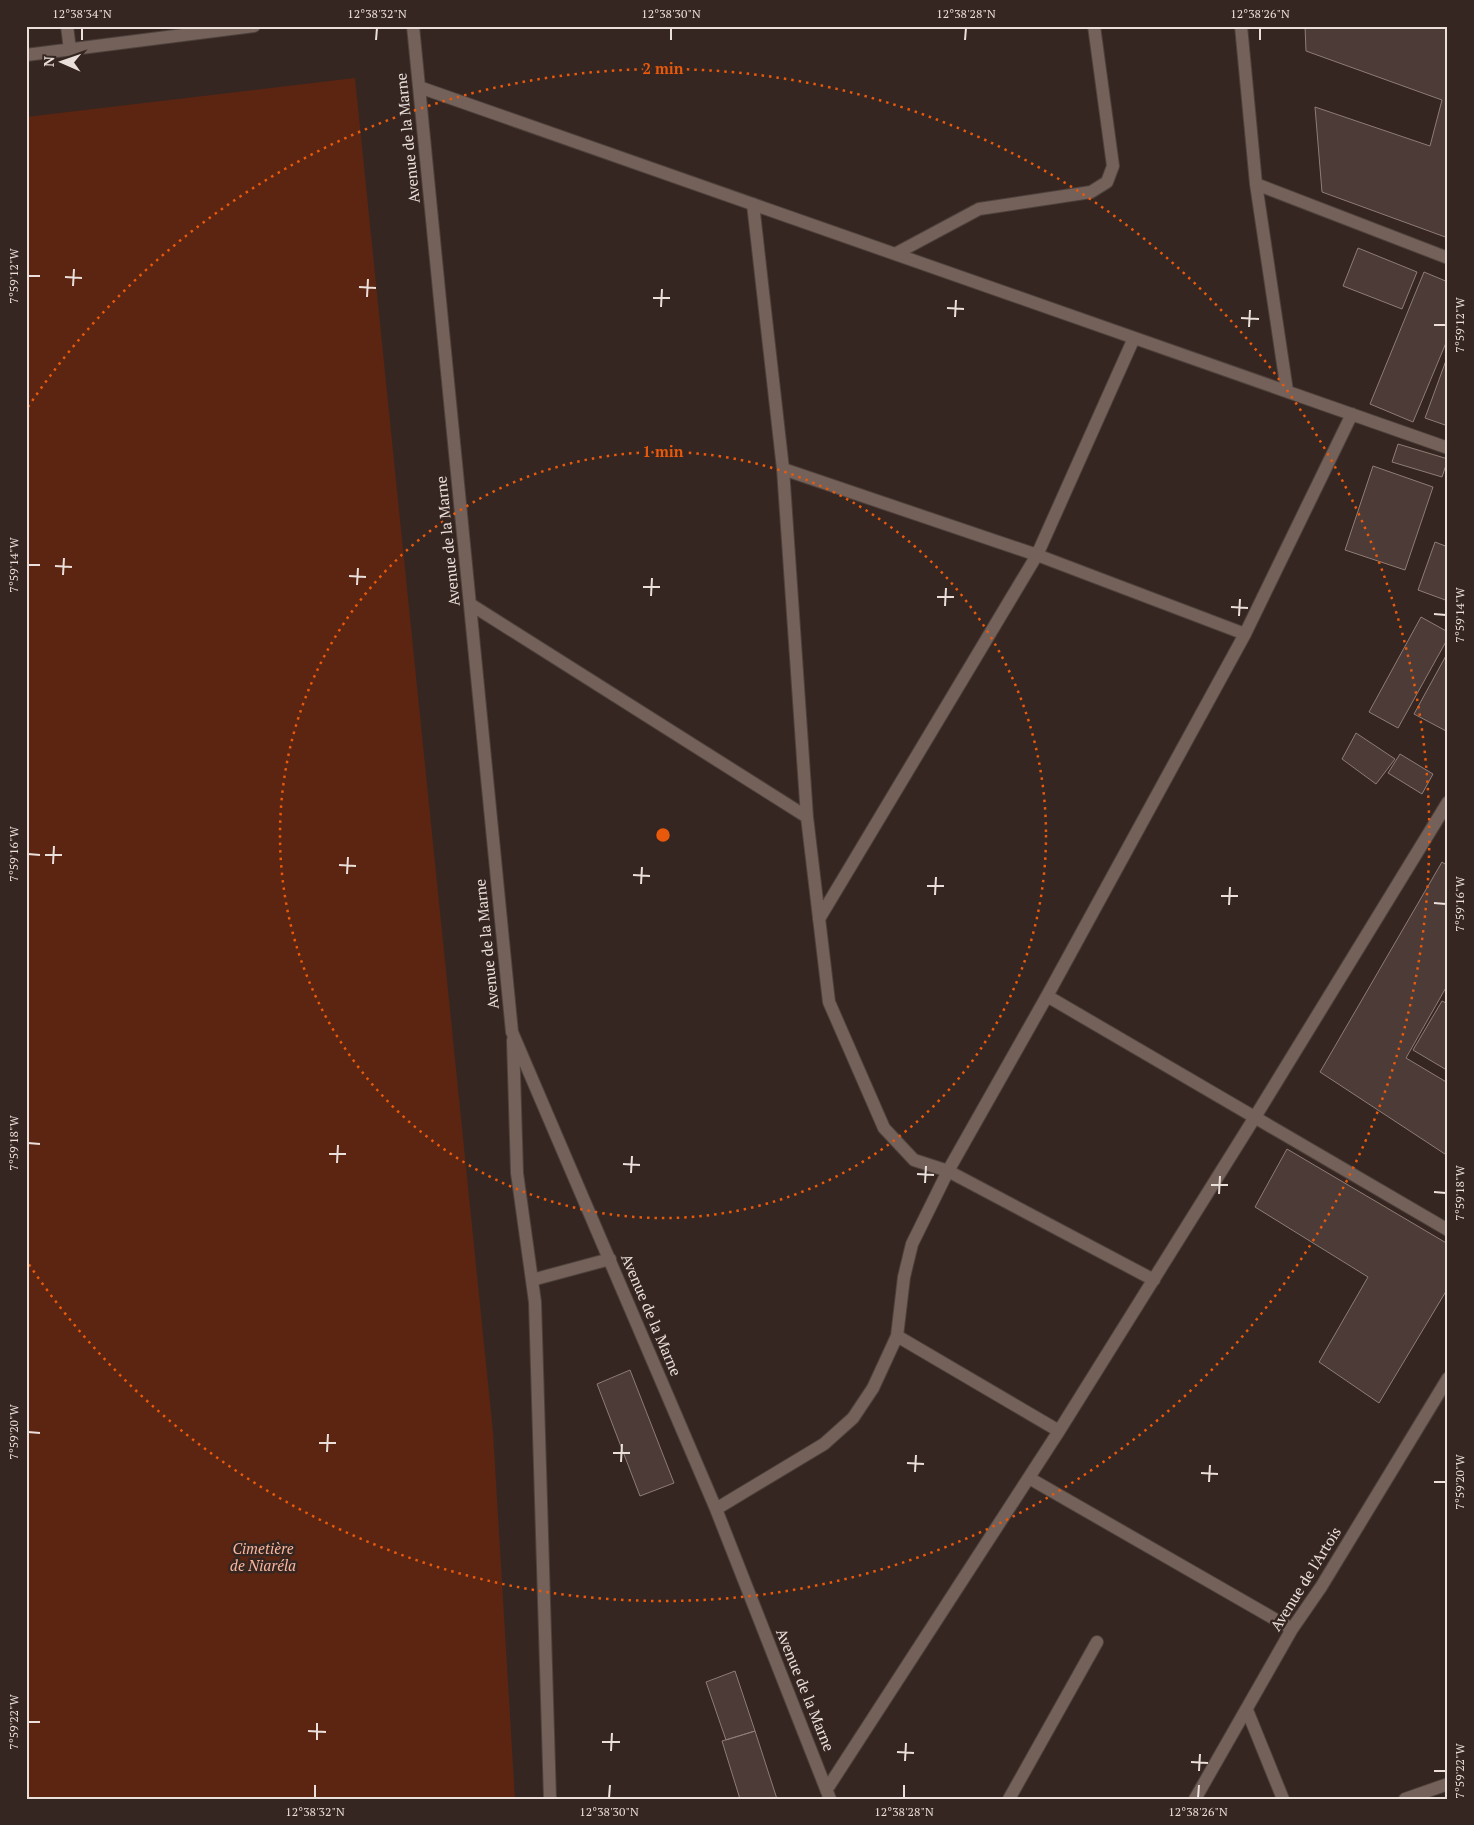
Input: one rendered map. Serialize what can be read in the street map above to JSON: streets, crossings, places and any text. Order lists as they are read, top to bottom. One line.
{"streets":{"street":["Avenue de la Marne","Avenue de l'Artois"]},"parks":["Cimetière de Niaréla"],"north":"left","coordinates":["12°38'34\"N","12°38'32\"N","12°38'30\"N","12°38'28\"N","12°38'26\"N","7°59'12\"W","7°59'14\"W","7°59'16\"W","7°59'18\"W","7°59'20\"W","7°59'22\"W"],"rings":["2 min","1 min"]}
